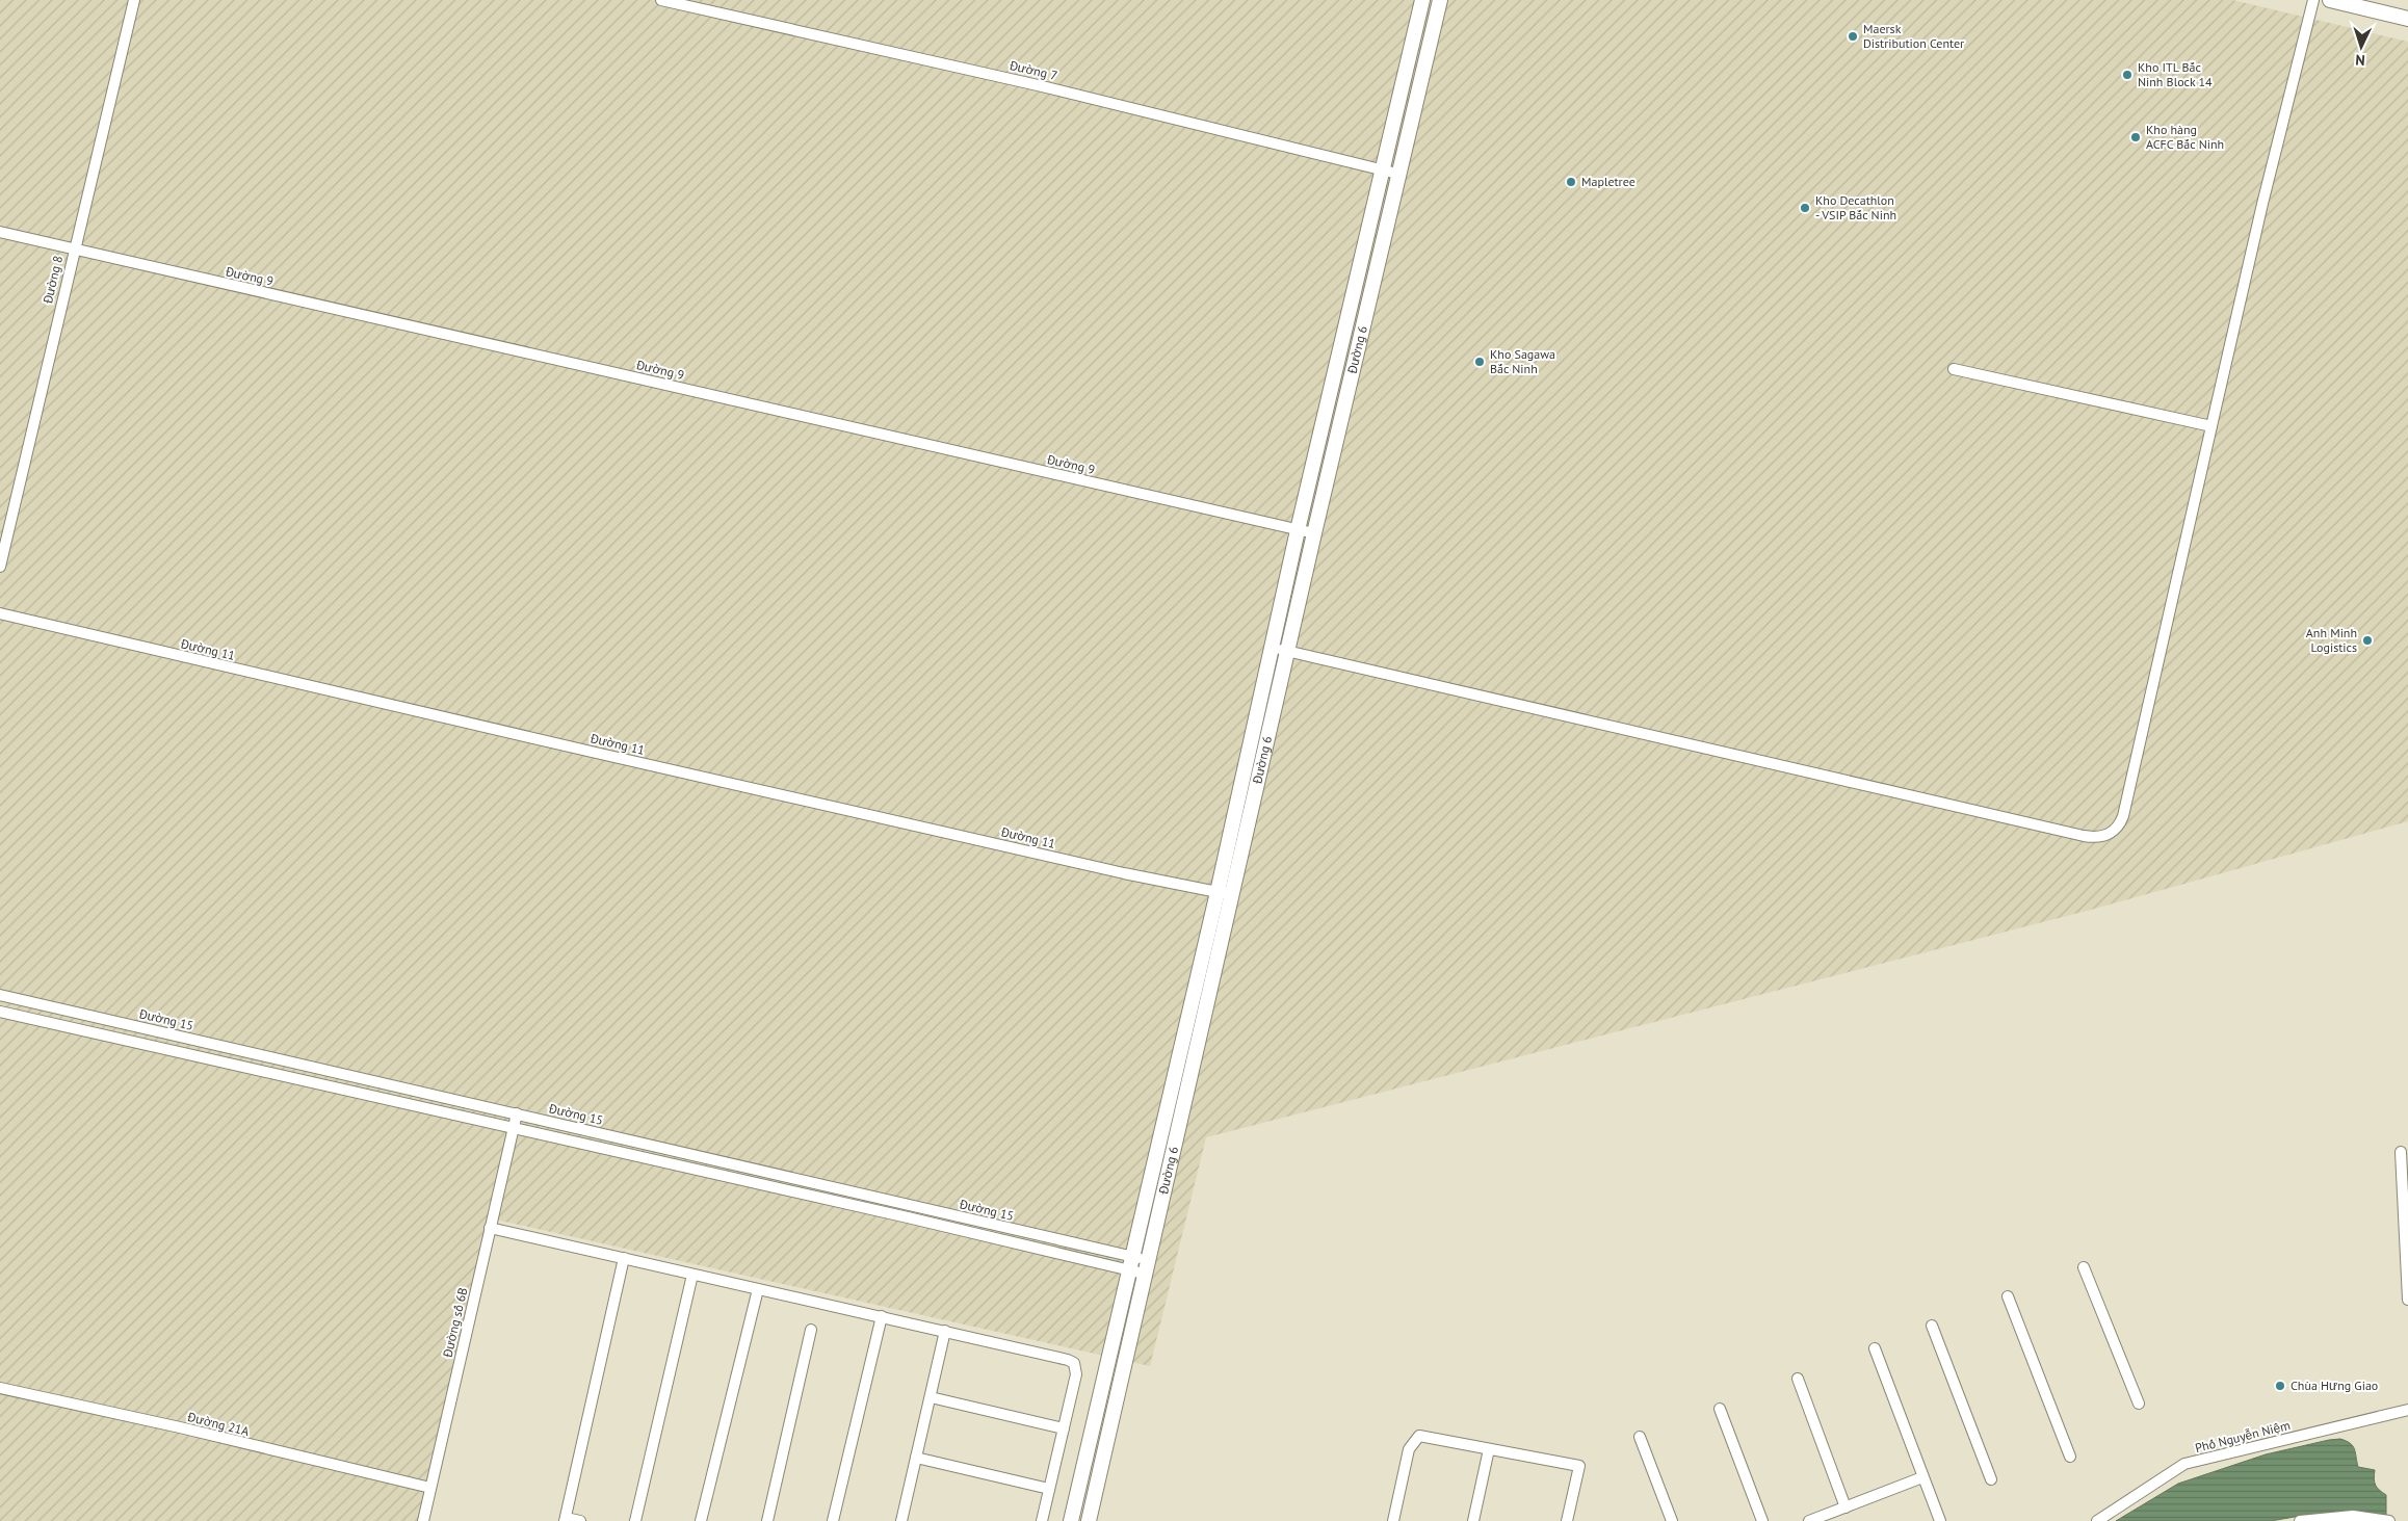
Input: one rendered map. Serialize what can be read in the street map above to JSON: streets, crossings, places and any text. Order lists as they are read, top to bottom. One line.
{"streets":{"main road":["Đường 6"],"street":["Đường 7","Đường 9","Đường 8","Đường 11","Đường 15","Đường số 6B","Đường 21A","Phố Nguyễn Niệm"]},"crossings":[["Đường 7","Đường 6"],["Đường 9","Đường 8"],["Đường 9","Đường 6"],["Đường 6","Đường 11"],["Đường 6","Đường 15"],["Đường 15","Đường số 6B"],["Đường số 6B","Đường 21A"]],"places":["Maersk Distribution Center","Kho ITL Bắc Ninh Block 14","Kho hàng ACFC Bắc Ninh","Mapletree","Kho Decathlon - VSIP Bắc Ninh","Kho Sagawa Bắc Ninh","Anh Minh Logistics","Chùa Hưng Giao"],"north":"bottom"}
